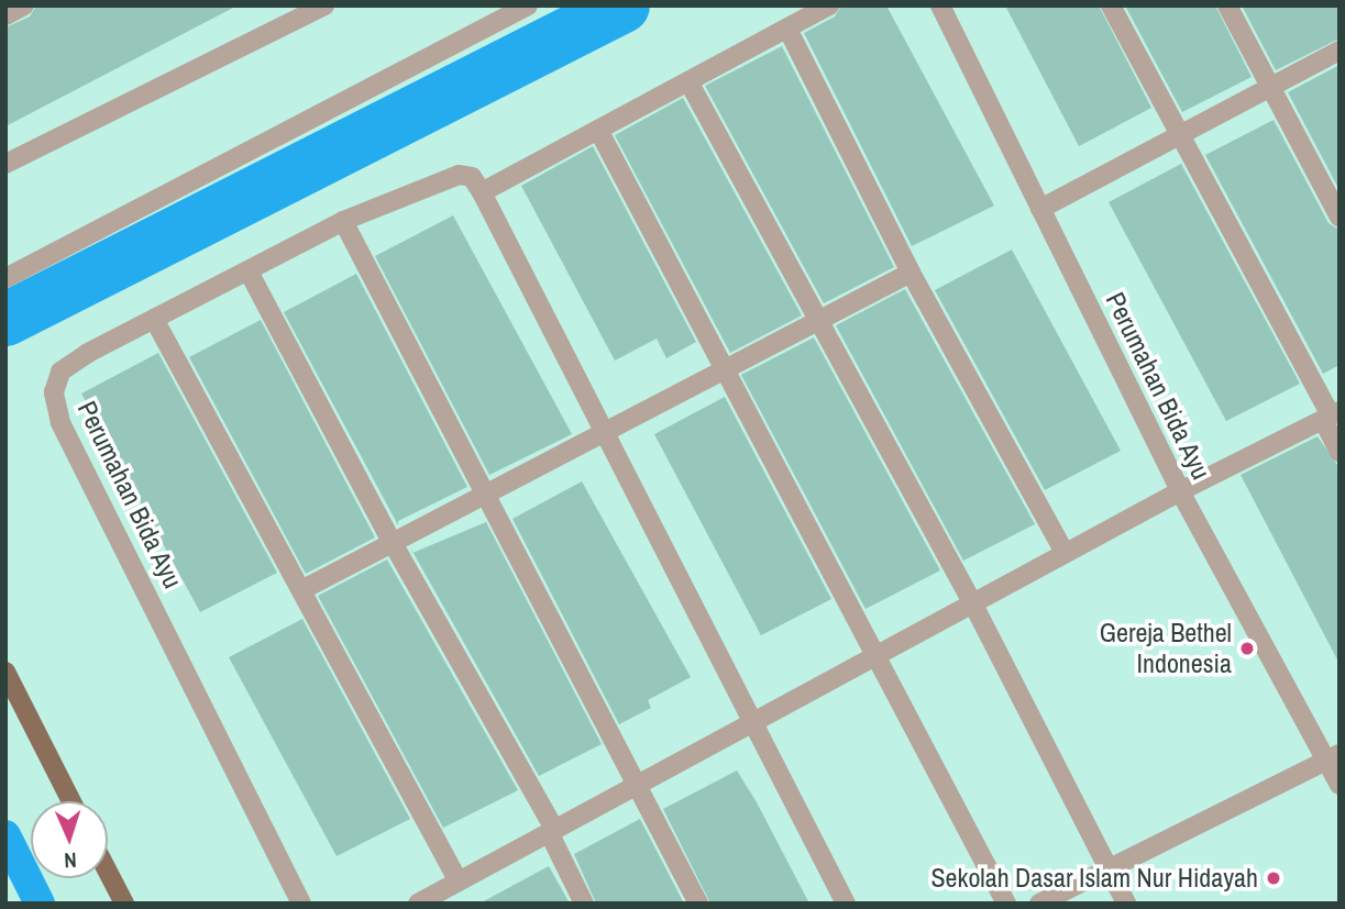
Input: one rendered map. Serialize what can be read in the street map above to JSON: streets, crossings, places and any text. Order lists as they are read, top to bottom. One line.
{"streets":{"street":["Perumahan Bida Ayu"]},"places":["Gereja Bethel Indonesia","Sekolah Dasar Islam Nur Hidayah"],"north":"bottom"}
